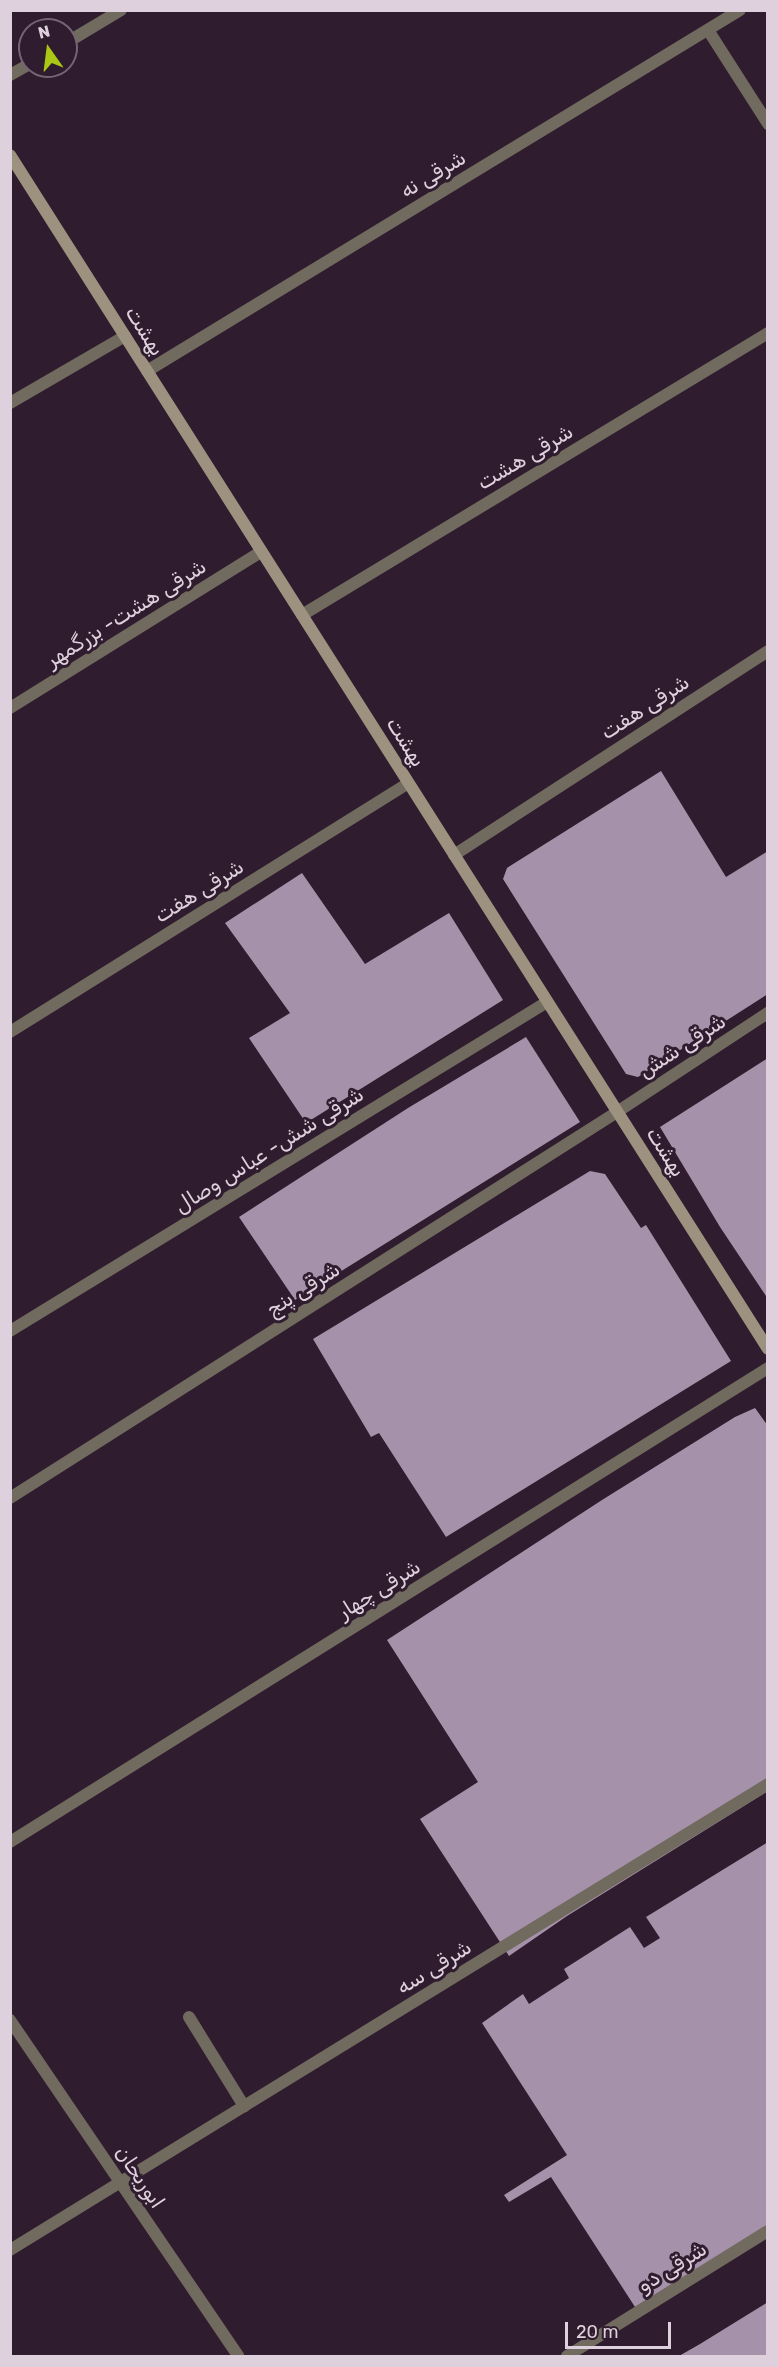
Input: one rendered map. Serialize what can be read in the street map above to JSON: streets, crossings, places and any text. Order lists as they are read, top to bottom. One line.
{"streets":{"street":["شرقی نه","بهشت","شرقی هشت","شرقی هشت- بزرگمهر","شرقی هفت","شرقی شش","شرقی شش- عباس وصال","شرقی پنج","شرقی چهار","شرقی سه","ابوریحان","شرقی دو"]},"crossings":[["شرقی نه","بهشت"],["بهشت","شرقی هشت"],["بهشت","شرقی هشت- بزرگمهر"],["بهشت","شرقی هفت"],["بهشت","شرقی شش"],["بهشت","شرقی شش- عباس وصال"],["بهشت","شرقی پنج"],["شرقی شش","شرقی پنج"],["شرقی سه","ابوریحان"]],"scale_bar":"20 m","north":"top"}
